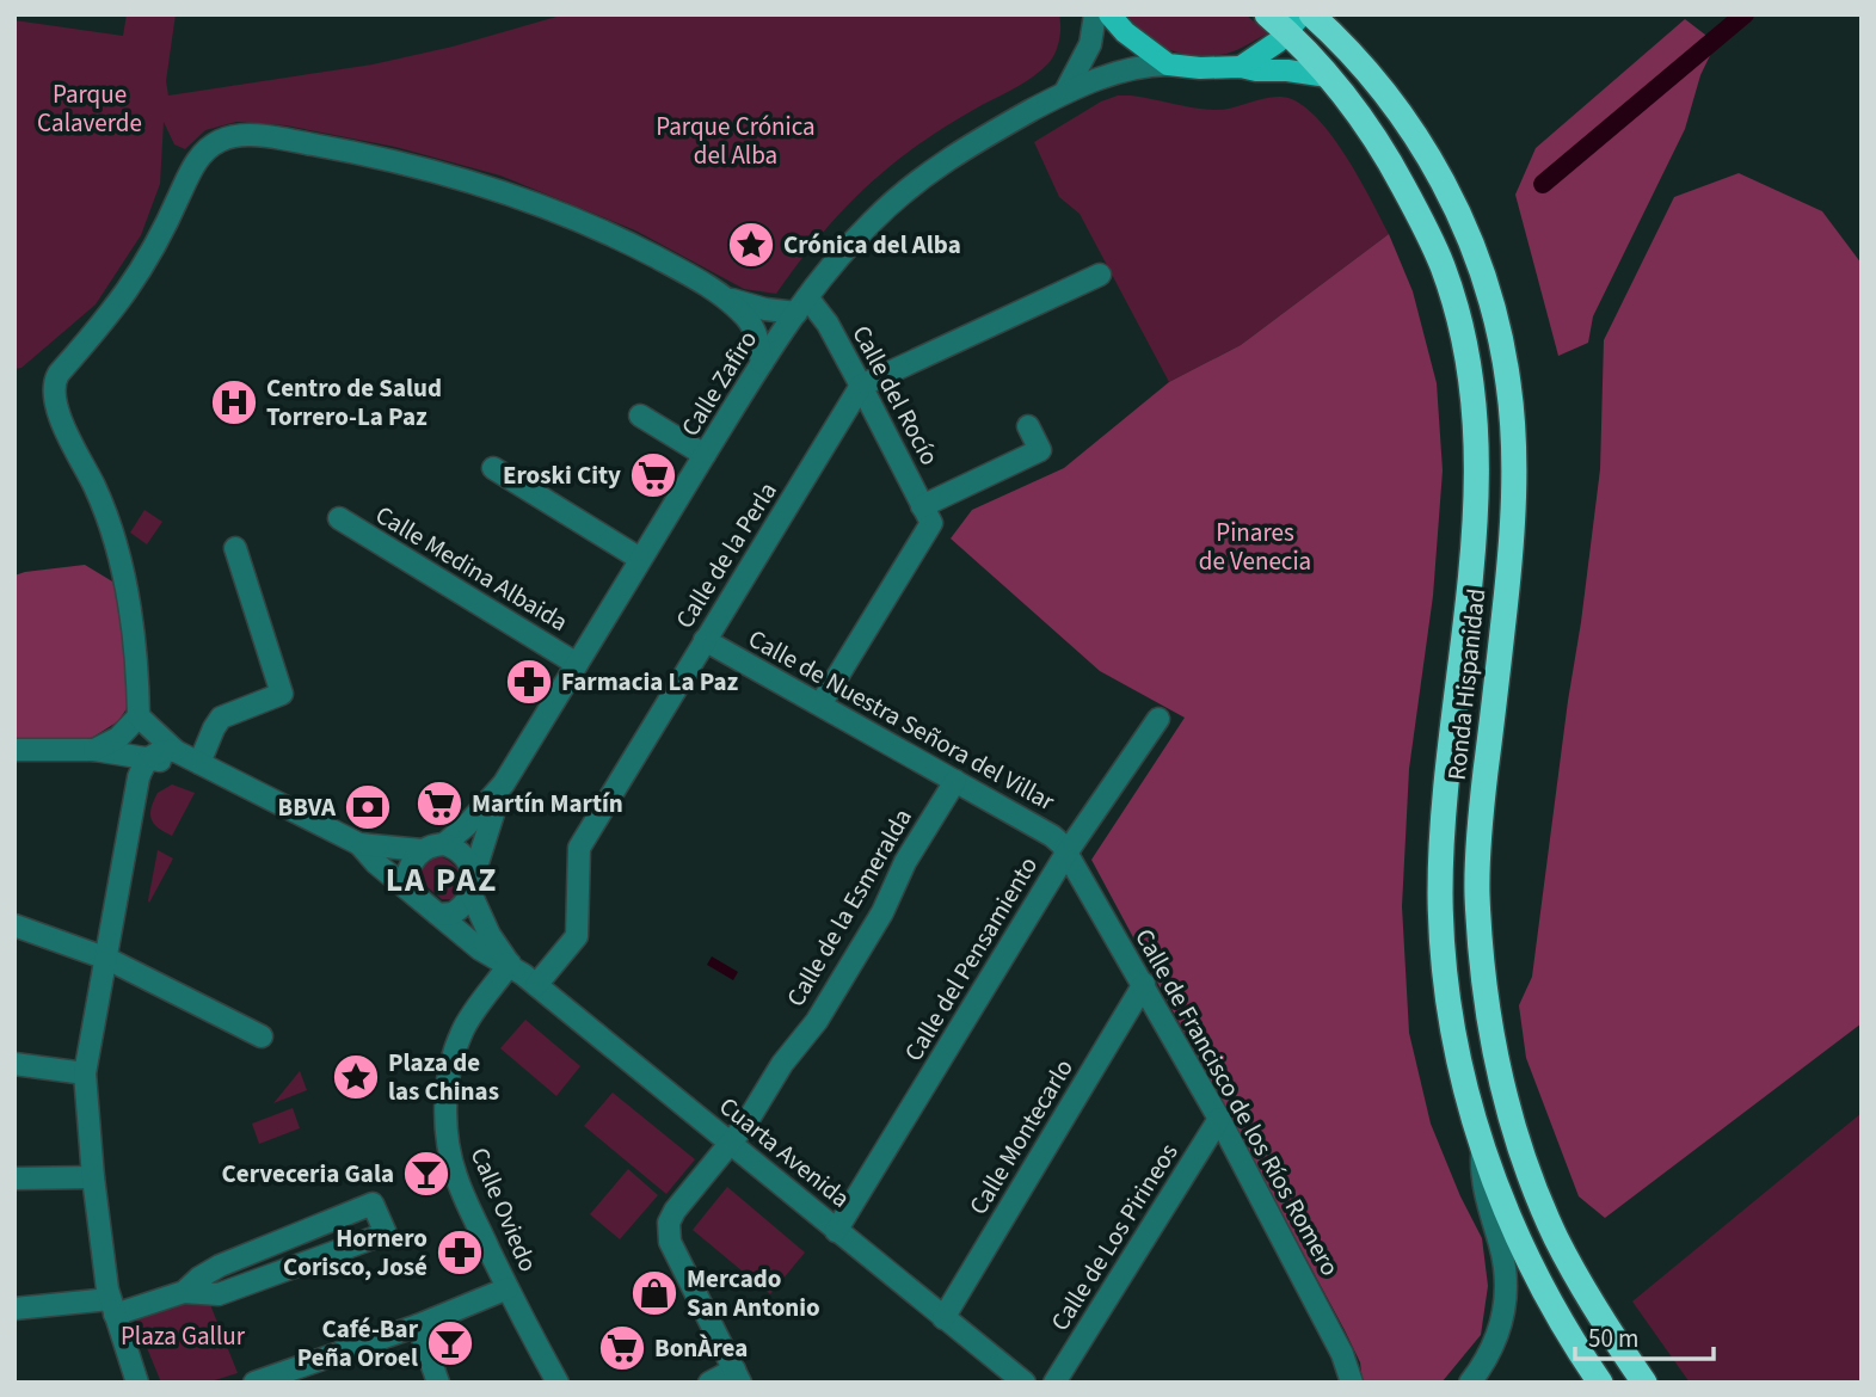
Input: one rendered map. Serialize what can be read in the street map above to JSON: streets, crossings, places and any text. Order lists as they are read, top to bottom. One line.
{"streets":{"highway":["Ronda Hispanidad"],"street":["Calle Zafiro","Calle del Rocío","Calle de la Perla","Calle Medina Albaida","Calle de Nuestra Señora del Villar","Calle de la Esmeralda","Calle del Pensamiento","Calle de Francisco de los Ríos Romero","Calle Montecarlo","Cuarta Avenida","Calle Oviedo","Calle de Los Pirineos"]},"crossings":[["Calle Zafiro","Calle del Rocío"],["Calle Zafiro","Calle Medina Albaida"],["Calle Zafiro","Cuarta Avenida"],["Calle del Rocío","Calle de la Perla"],["Calle de la Perla","Calle de Nuestra Señora del Villar"],["Calle de la Perla","Cuarta Avenida"],["Calle de Nuestra Señora del Villar","Calle de la Esmeralda"],["Calle de Nuestra Señora del Villar","Calle del Pensamiento"],["Calle de Nuestra Señora del Villar","Calle de Francisco de los Ríos Romero"],["Calle de la Esmeralda","Cuarta Avenida"],["Calle del Pensamiento","Calle de Francisco de los Ríos Romero"],["Calle del Pensamiento","Cuarta Avenida"],["Calle de Francisco de los Ríos Romero","Calle Montecarlo"],["Calle de Francisco de los Ríos Romero","Calle de Los Pirineos"],["Calle Montecarlo","Cuarta Avenida"],["Cuarta Avenida","Calle Oviedo"]],"districts":["LA PAZ"],"parks":["Parque Calaverde","Parque Crónica del Alba","Pinares de Venecia","Plaza Gallur"],"places":{"place":["Crónica del Alba","Plaza de las Chinas"],"hospital":["Centro de Salud Torrero-La Paz"],"supermarket":["Eroski City","Martín Martín","BonÀrea"],"pharmacy":["Farmacia La Paz","Hornero Corisco, José"],"bank":["BBVA"],"bar":["Cerveceria Gala","Café-Bar Peña Oroel"],"shop":["Mercado San Antonio"]},"scale_bar":"50 m"}
